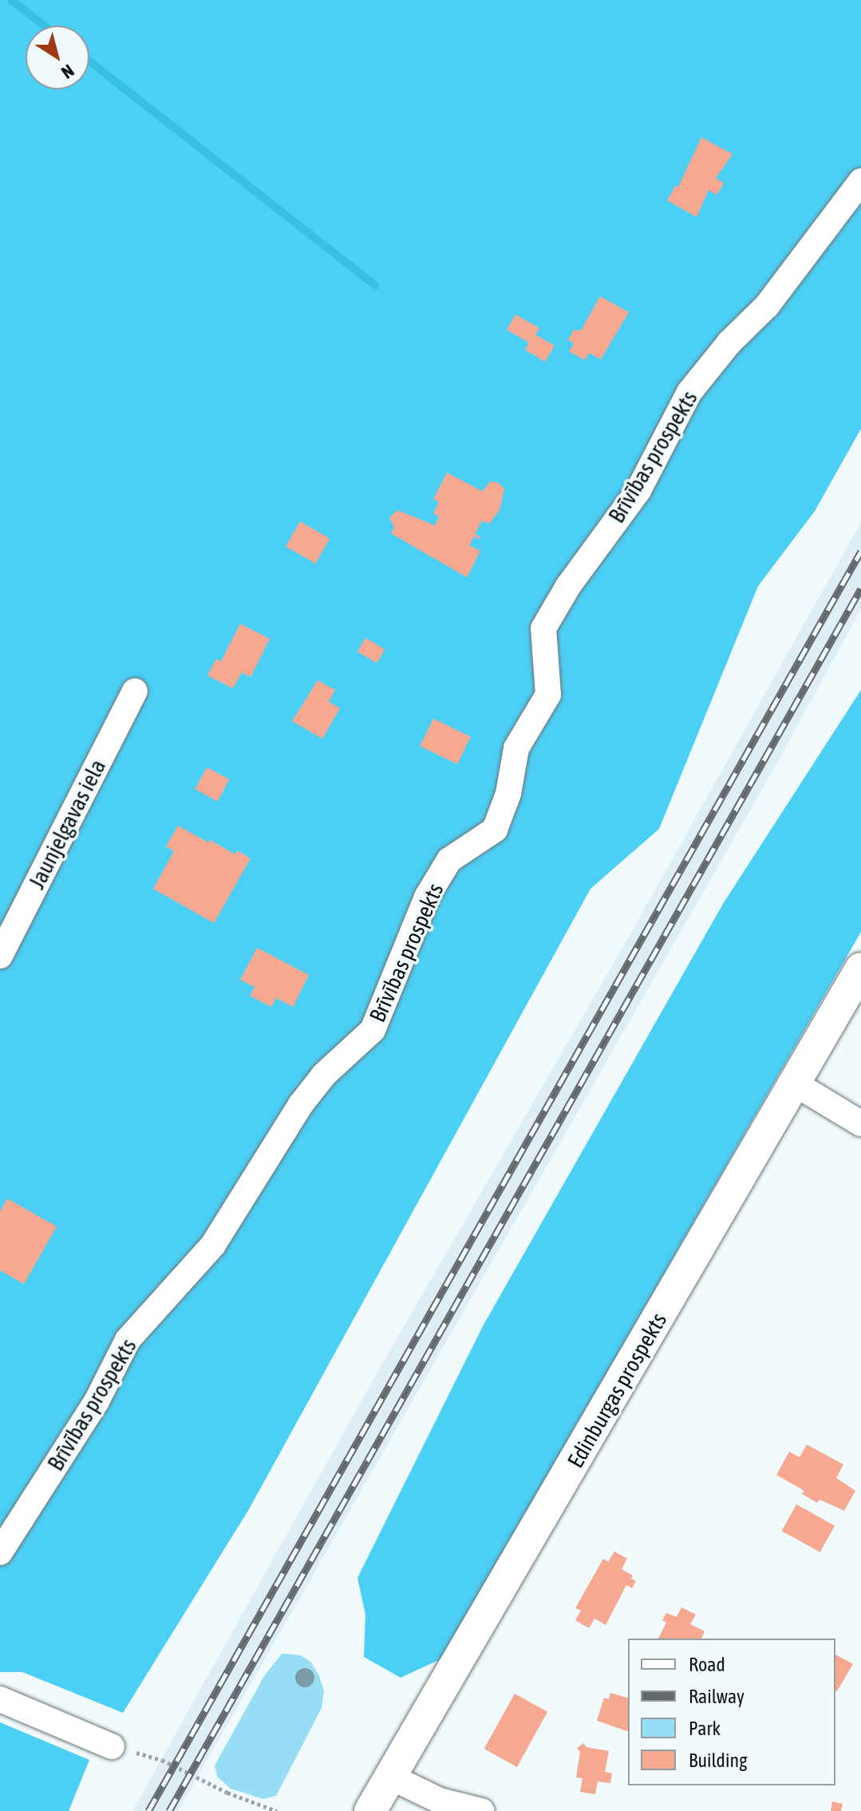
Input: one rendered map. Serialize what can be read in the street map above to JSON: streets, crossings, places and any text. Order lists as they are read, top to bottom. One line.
{"streets":{"street":["Brīvības prospekts","Jaunjelgavas iela","Edinburgas prospekts"]},"legend":["Road","Railway","Park","Building"],"north":"bottom right"}
